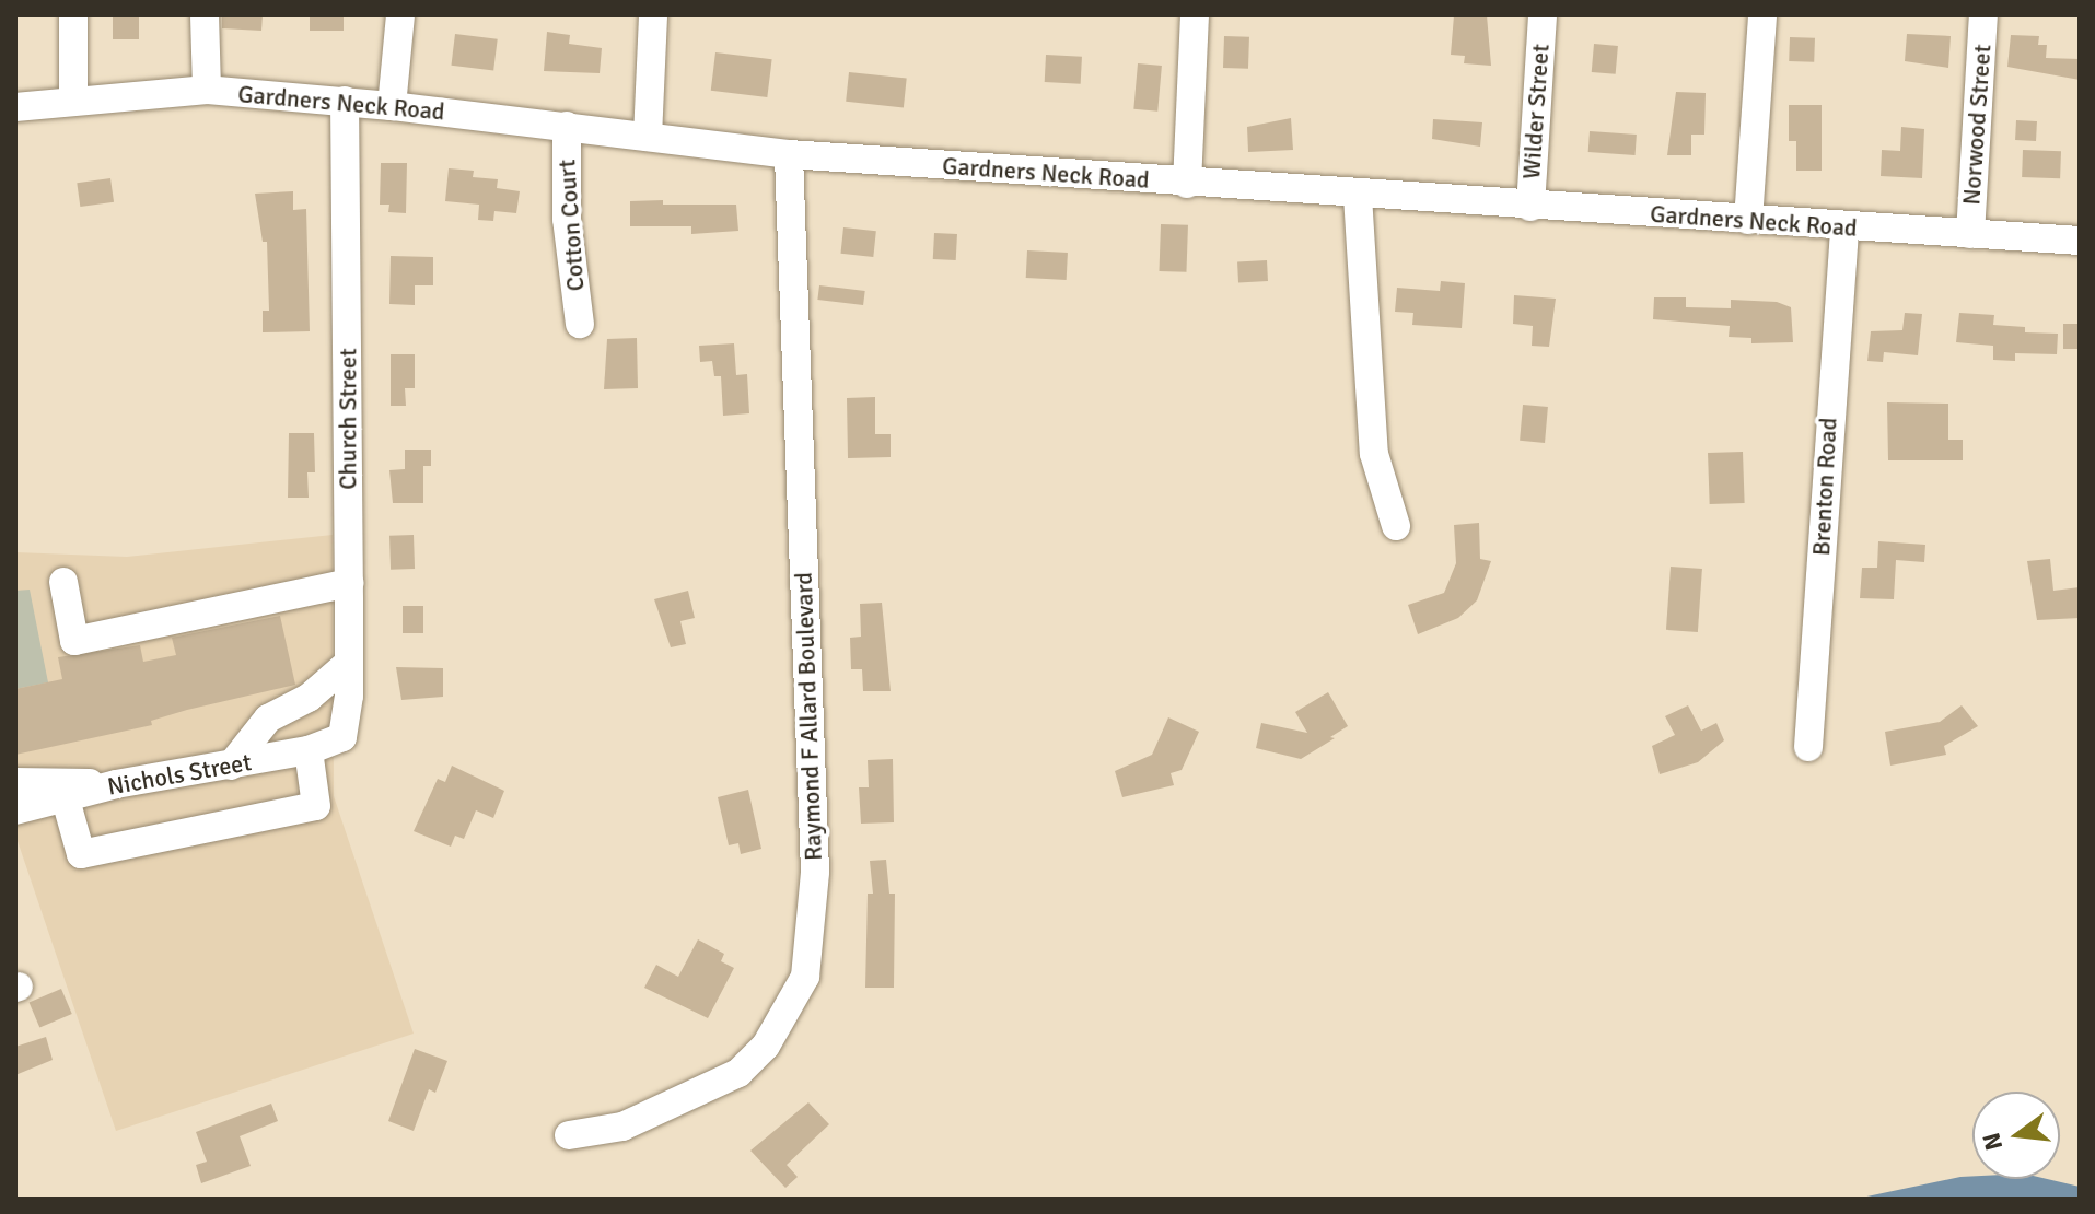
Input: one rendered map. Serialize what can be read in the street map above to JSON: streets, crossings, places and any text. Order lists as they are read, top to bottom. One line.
{"streets":{"street":["Gardners Neck Road","Wilder Street","Norwood Street","Cotton Court","Church Street","Brenton Road","Raymond F Allard Boulevard","Nichols Street"]},"crossings":[["Gardners Neck Road","Wilder Street"],["Gardners Neck Road","Norwood Street"],["Gardners Neck Road","Cotton Court"],["Gardners Neck Road","Church Street"],["Gardners Neck Road","Brenton Road"],["Gardners Neck Road","Raymond F Allard Boulevard"],["Church Street","Nichols Street"]],"north":"left"}
